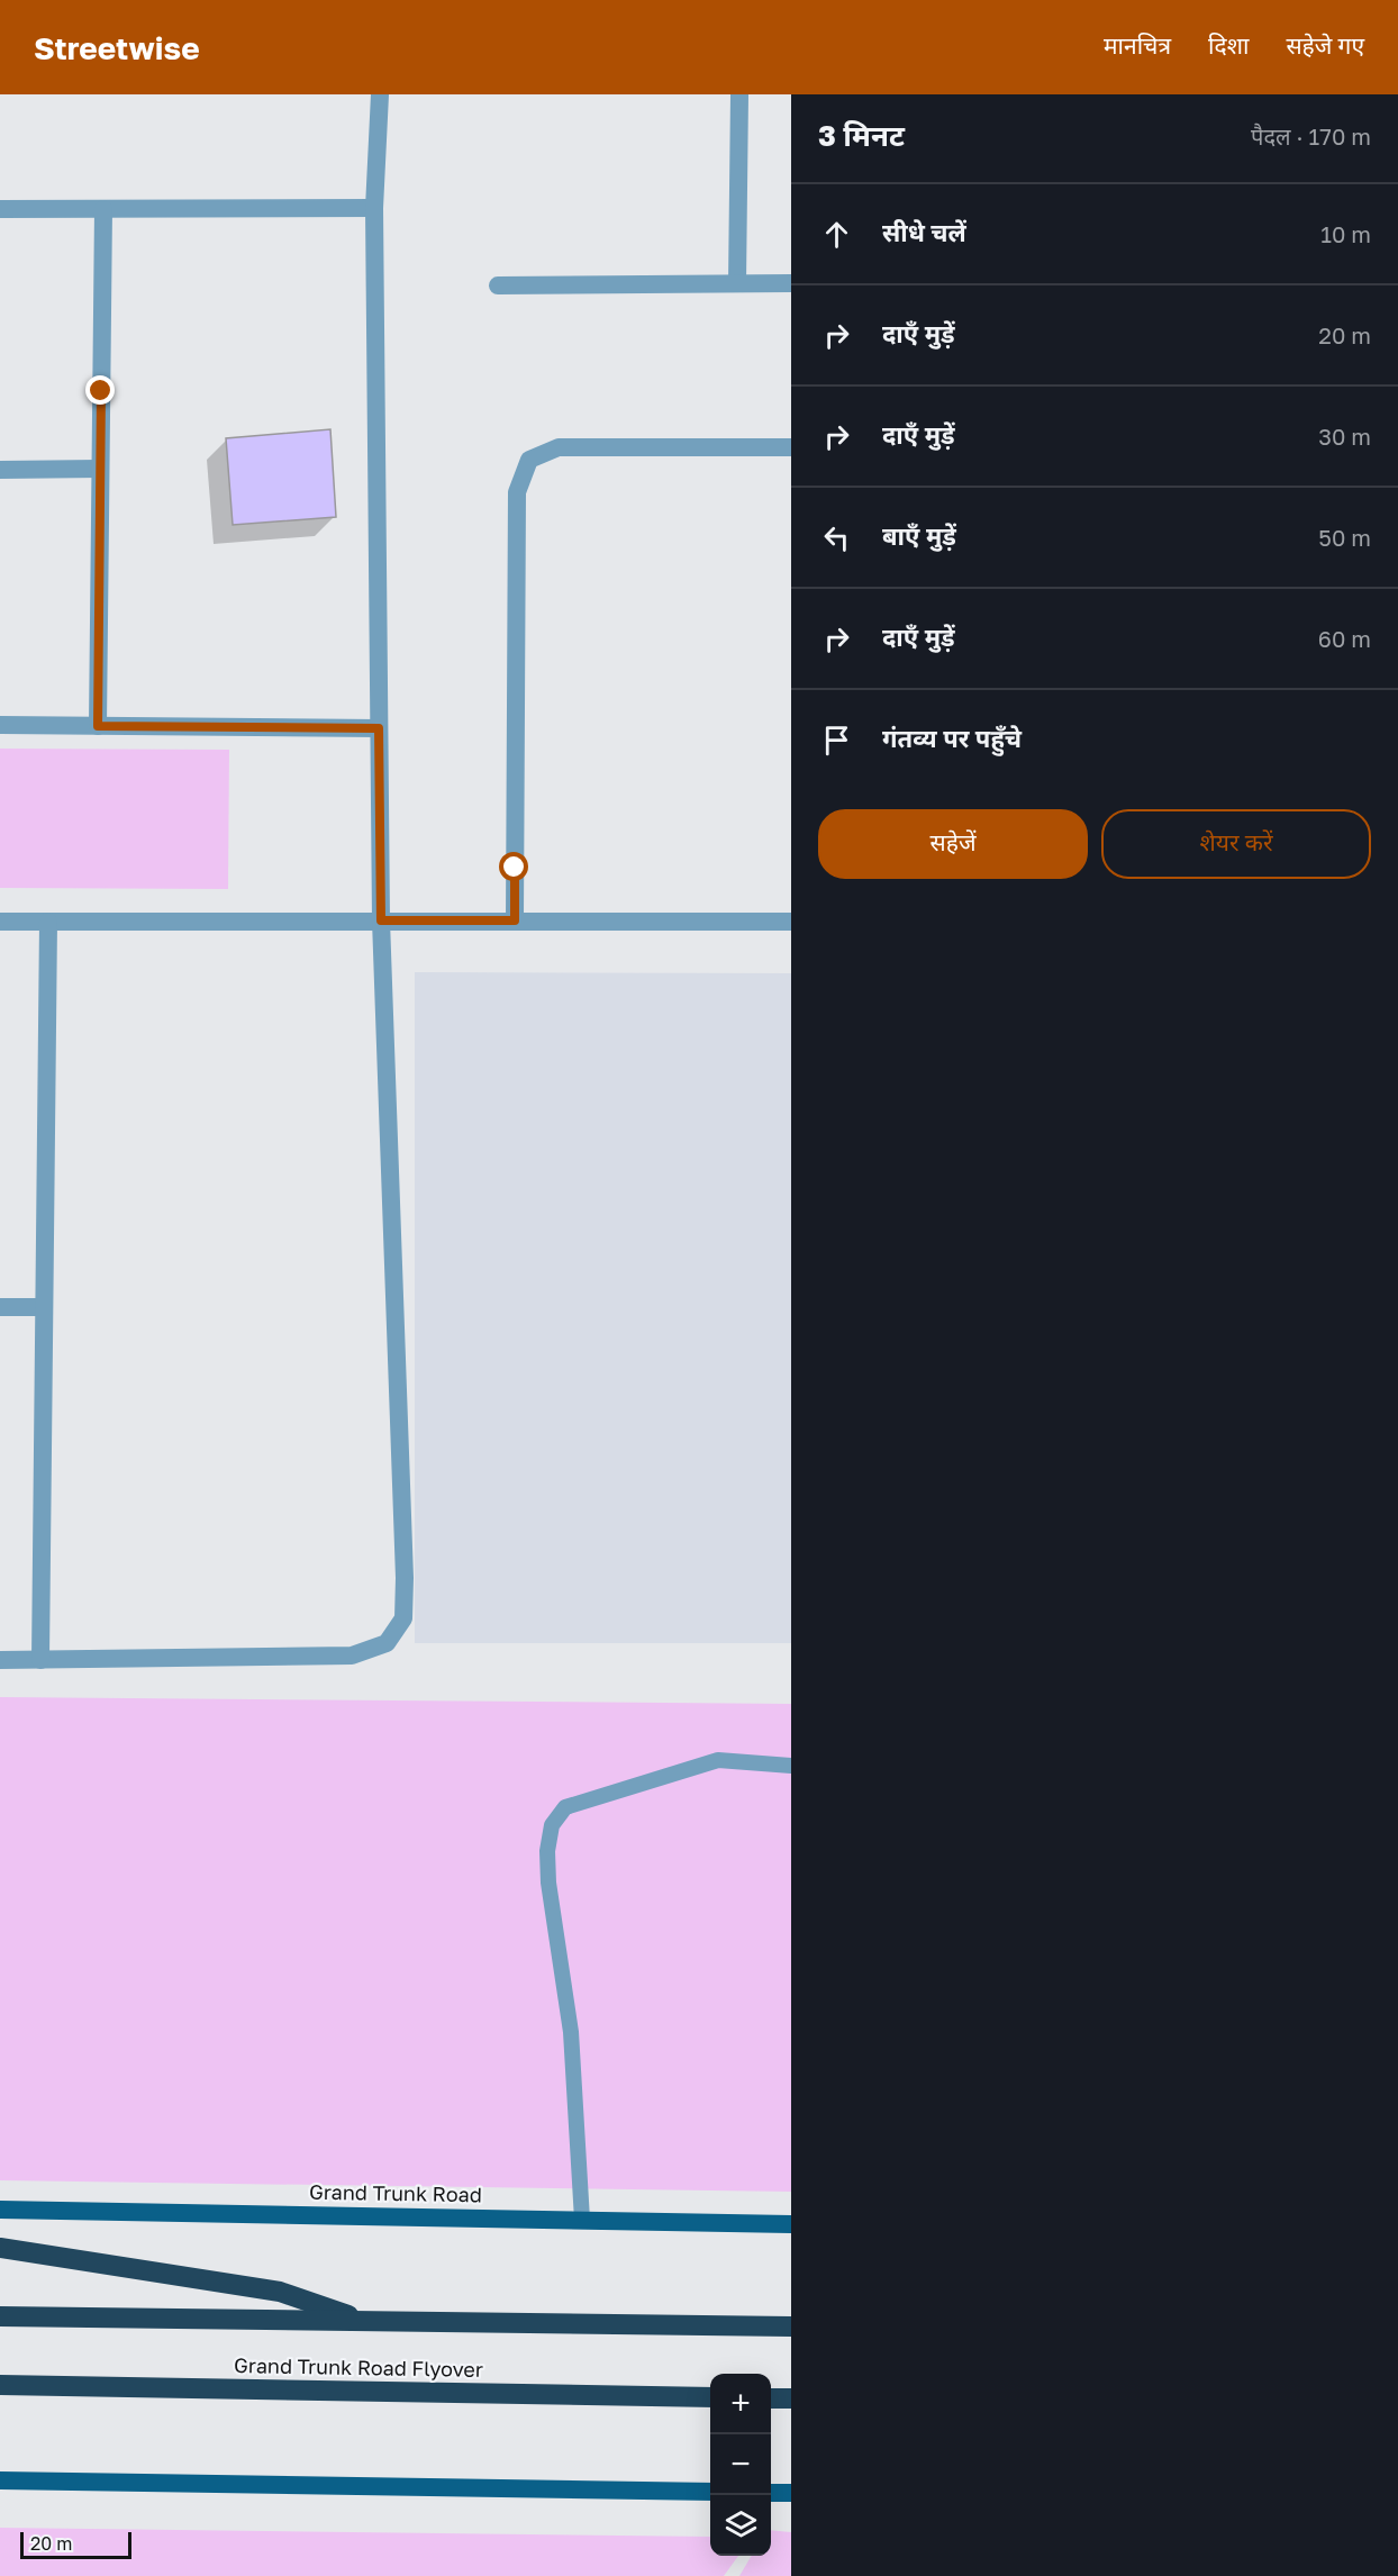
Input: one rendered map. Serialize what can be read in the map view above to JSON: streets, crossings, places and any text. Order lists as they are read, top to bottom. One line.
{"streets":{"highway":["Grand Trunk Road Flyover"],"main road":["Grand Trunk Road"]},"scale_bar":"20 m","page":{"header":"Streetwise","nav":["मानचित्र","दिशा","सहेजे गए"],"heading":["3 मिनट","पैदल · 170 m"],"list":[["सीधे चलें","10 m"],["दाएँ मुड़ें","20 m"],["दाएँ मुड़ें","30 m"],["बाएँ मुड़ें","50 m"],["दाएँ मुड़ें","60 m"],"गंतव्य पर पहुँचे"],"buttons":["सहेजें","शेयर करें"],"map_buttons":["+","−"],"scale":"20 m"}}
